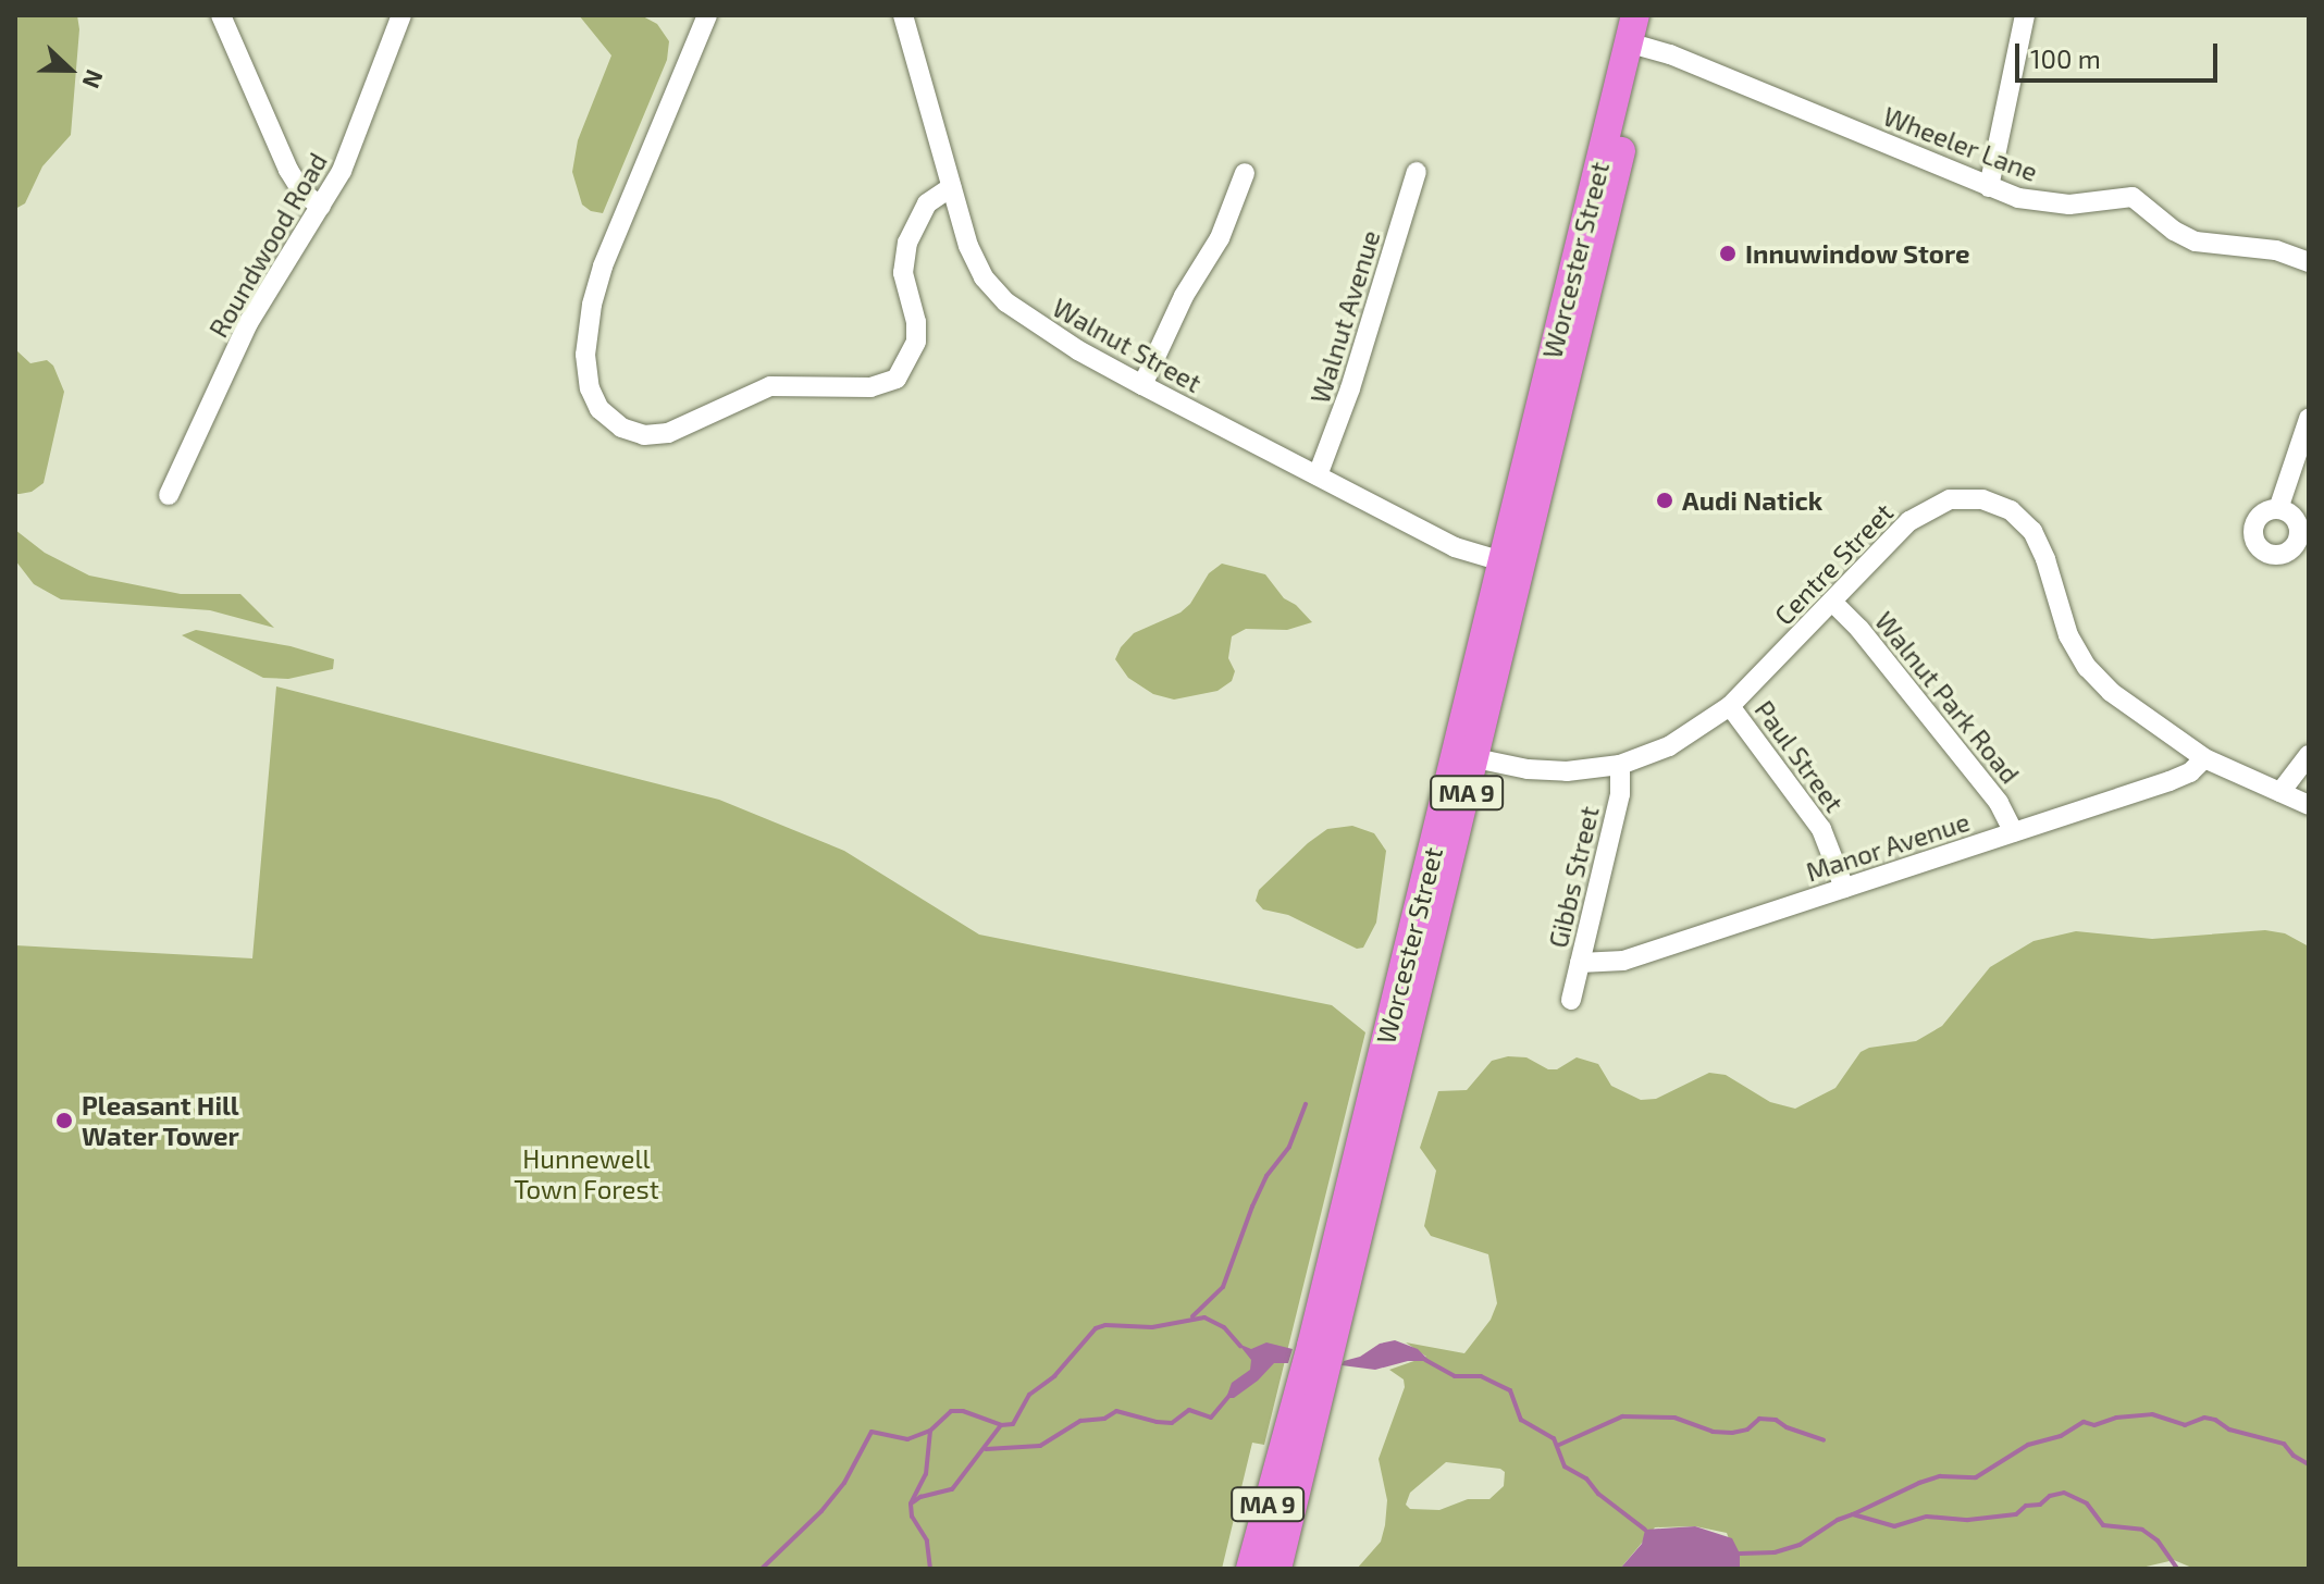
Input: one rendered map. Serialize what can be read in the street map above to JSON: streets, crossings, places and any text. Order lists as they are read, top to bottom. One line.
{"streets":{"highway":["Worcester Street","MA 9"],"street":["Wheeler Lane","Roundwood Road","Walnut Avenue","Walnut Street","Centre Street","Walnut Park Road","Paul Street","Manor Avenue","Gibbs Street"]},"crossings":[["Wheeler Lane","Worcester Street"],["Worcester Street","Walnut Street"],["Worcester Street","Centre Street"],["Walnut Avenue","Walnut Street"],["Centre Street","Walnut Park Road"],["Centre Street","Paul Street"],["Centre Street","Manor Avenue"],["Centre Street","Gibbs Street"],["Walnut Park Road","Manor Avenue"],["Paul Street","Manor Avenue"],["Manor Avenue","Gibbs Street"]],"parks":["Hunnewell Town Forest"],"places":["Innuwindow Store","Audi Natick","Pleasant Hill Water Tower"],"scale_bar":"100 m","north":"right"}
